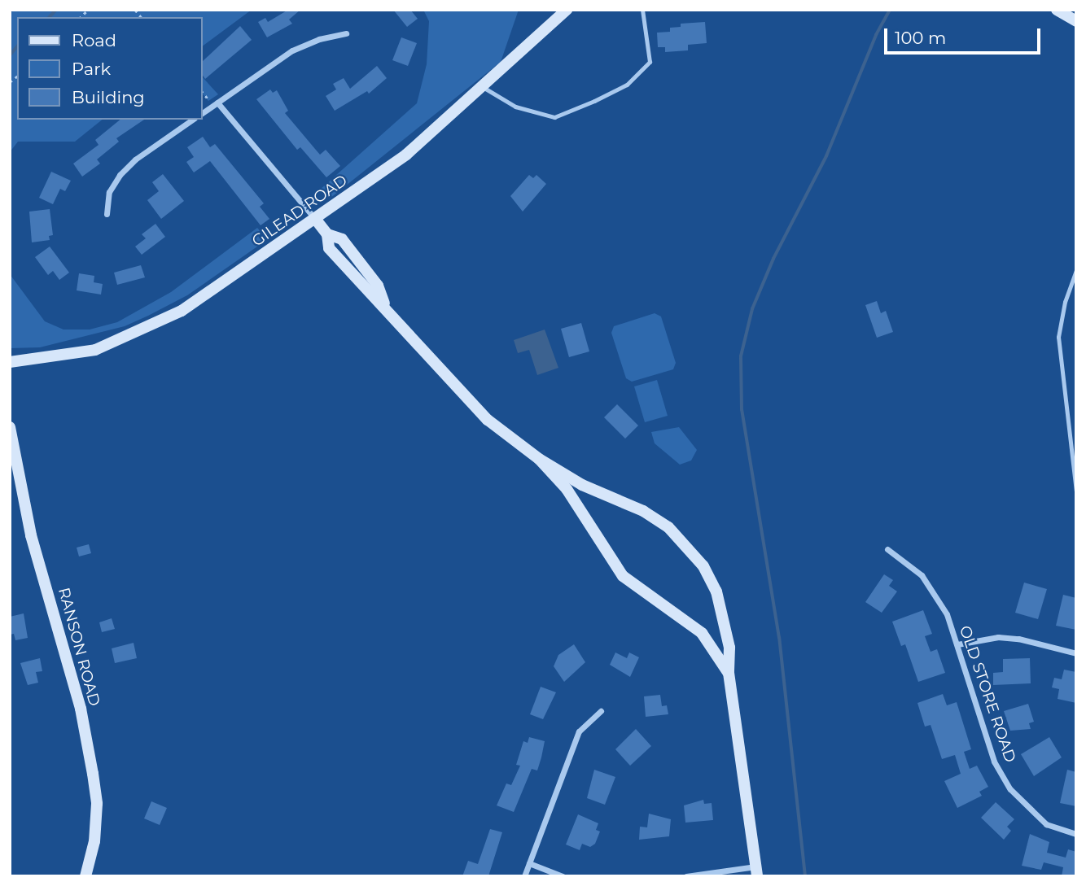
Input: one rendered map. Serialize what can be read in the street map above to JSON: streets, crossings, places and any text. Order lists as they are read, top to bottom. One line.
{"streets":{"street":["GILEAD ROAD","RANSON ROAD","OLD STORE ROAD"]},"legend":["Road","Park","Building"],"scale_bar":"100 m"}
